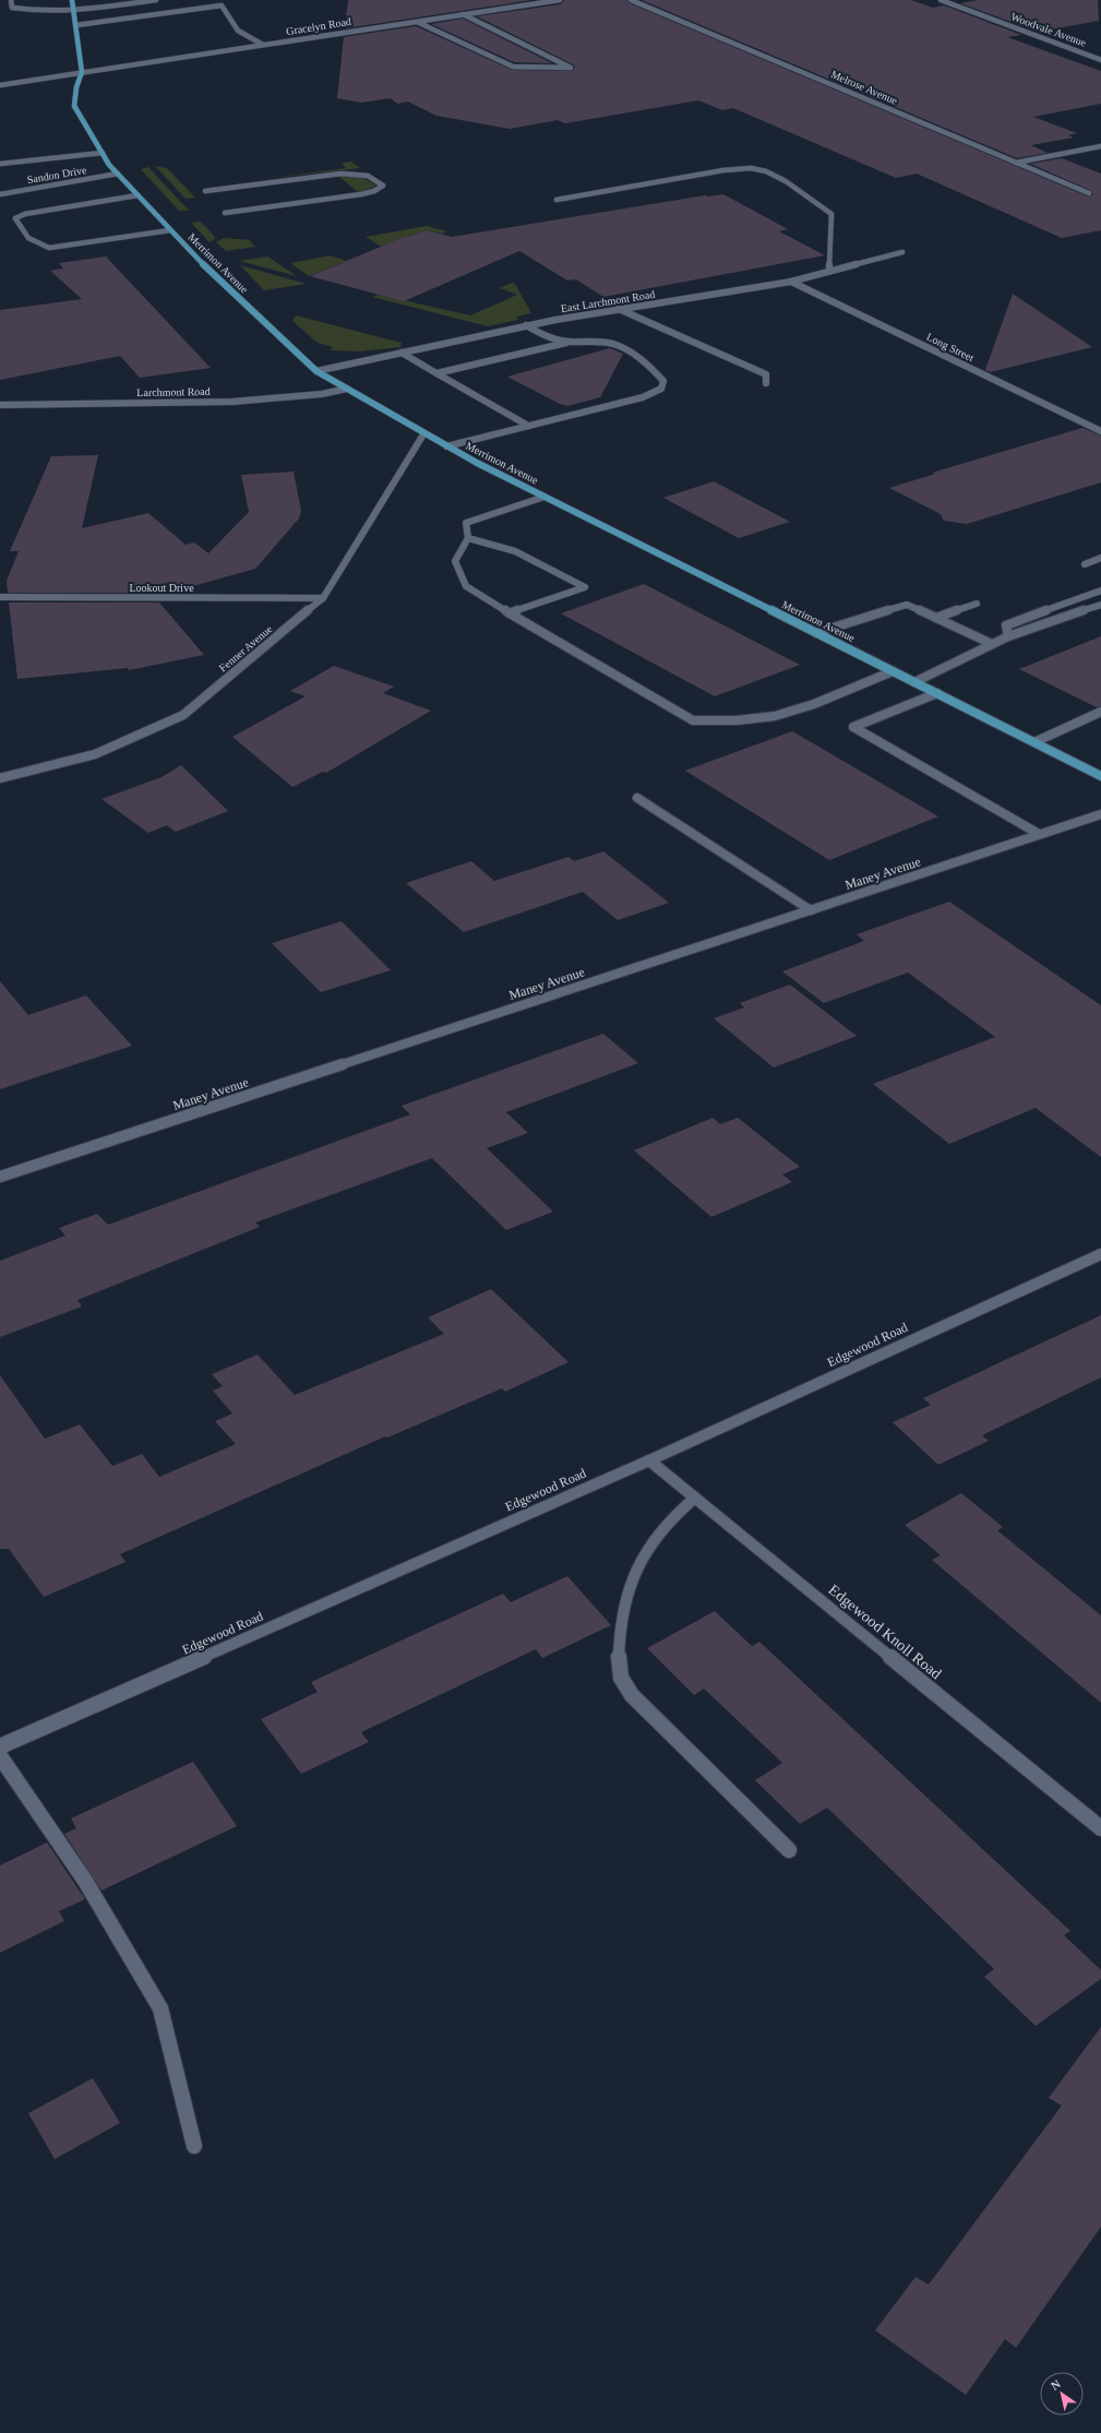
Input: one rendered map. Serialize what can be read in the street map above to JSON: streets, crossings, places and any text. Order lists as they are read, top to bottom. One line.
{"streets":{"main road":["Merrimon Avenue"],"street":["Gracelyn Road","Woodvale Avenue","Melrose Avenue","Sandon Drive","East Larchmont Road","Long Street","Larchmont Road","Lookout Drive","Fenner Avenue","Maney Avenue","Edgewood Road","Edgewood Knoll Road"]},"crossings":[["Gracelyn Road","Merrimon Avenue"],["Sandon Drive","Merrimon Avenue"],["Merrimon Avenue","East Larchmont Road"],["Merrimon Avenue","Larchmont Road"],["Merrimon Avenue","Fenner Avenue"],["East Larchmont Road","Long Street"],["Lookout Drive","Fenner Avenue"],["Edgewood Road","Edgewood Knoll Road"]],"north":"top left"}
